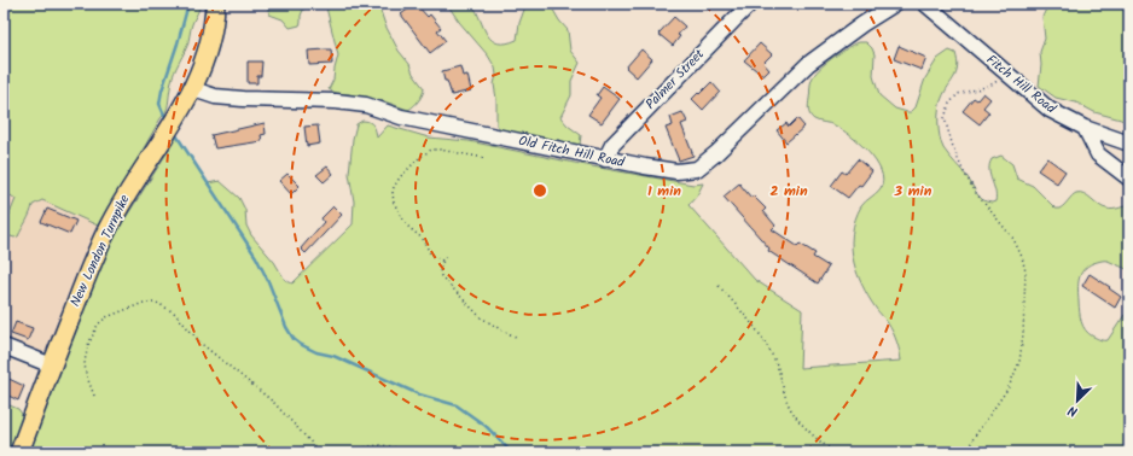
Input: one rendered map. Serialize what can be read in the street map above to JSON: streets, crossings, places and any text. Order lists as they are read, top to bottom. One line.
{"streets":{"main road":["New London Turnpike"],"street":["Palmer Street","Fitch Hill Road","Old Fitch Hill Road"]},"crossings":[["Palmer Street","Old Fitch Hill Road"],["Old Fitch Hill Road","New London Turnpike"]],"north":"bottom left","rings":["1 min","2 min","3 min"]}
